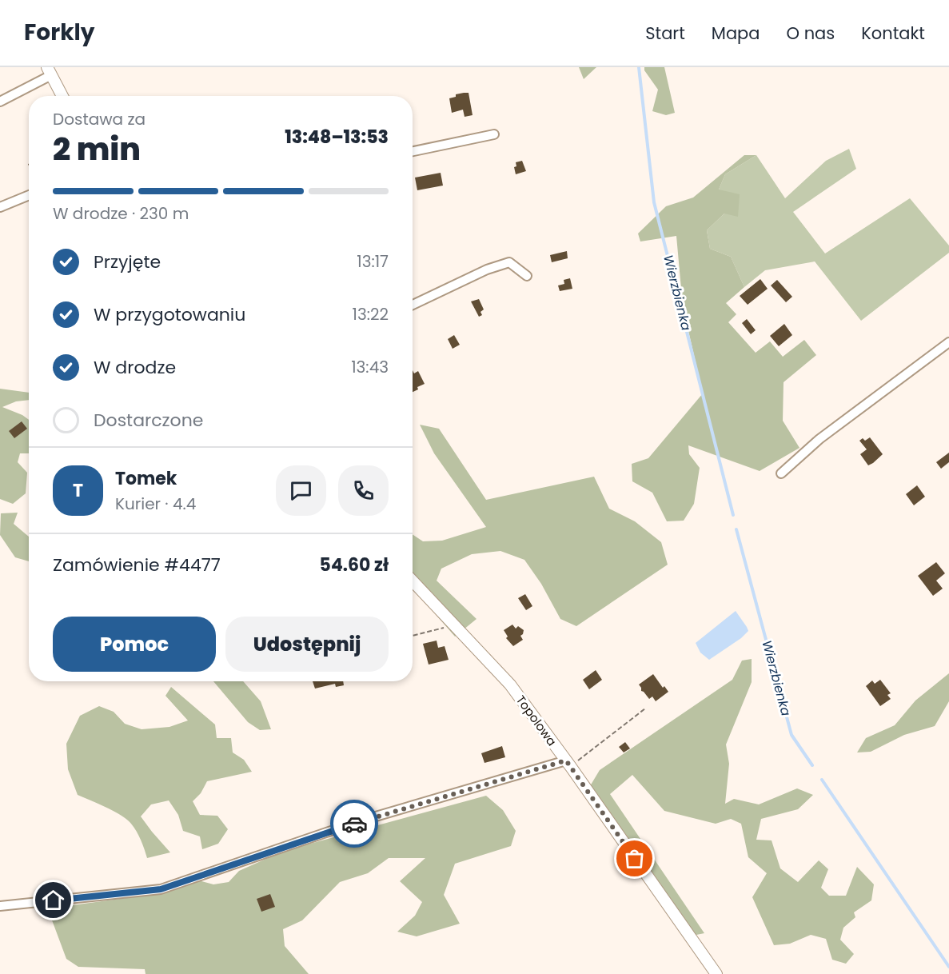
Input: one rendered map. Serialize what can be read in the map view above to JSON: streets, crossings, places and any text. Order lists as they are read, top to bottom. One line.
{"streets":{"street":["Topolowa"]},"water":["Wierzbienka"],"page":{"header":"Forkly","nav":["Start","Mapa","O nas","Kontakt"],"heading":["2 min","Dostawa za","13:48–13:53"],"panel":["Tomek","Kurier · 4.4","Zamówienie #4477","54.60 zł"],"bar":"W drodze · 230 m","list":[["Przyjęte","13:17"],["W przygotowaniu","13:22"],["W drodze","13:43"],"Dostarczone"],"round":"T","buttons":["Pomoc","Udostępnij"]}}
